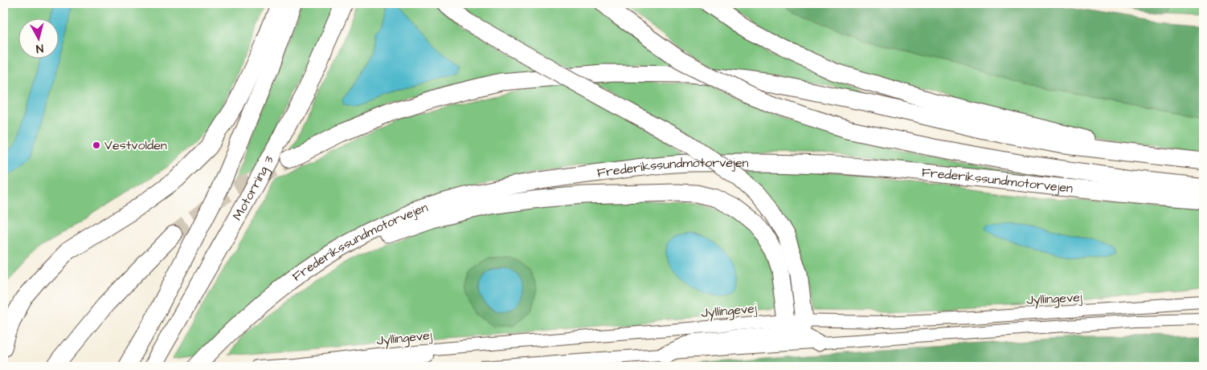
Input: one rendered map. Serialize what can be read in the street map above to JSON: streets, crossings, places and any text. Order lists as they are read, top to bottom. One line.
{"streets":{"highway":["Frederikssundmotorvejen","Motorring 3"],"street":["Jyllingevej"]},"places":["Vestvolden"],"north":"bottom"}
